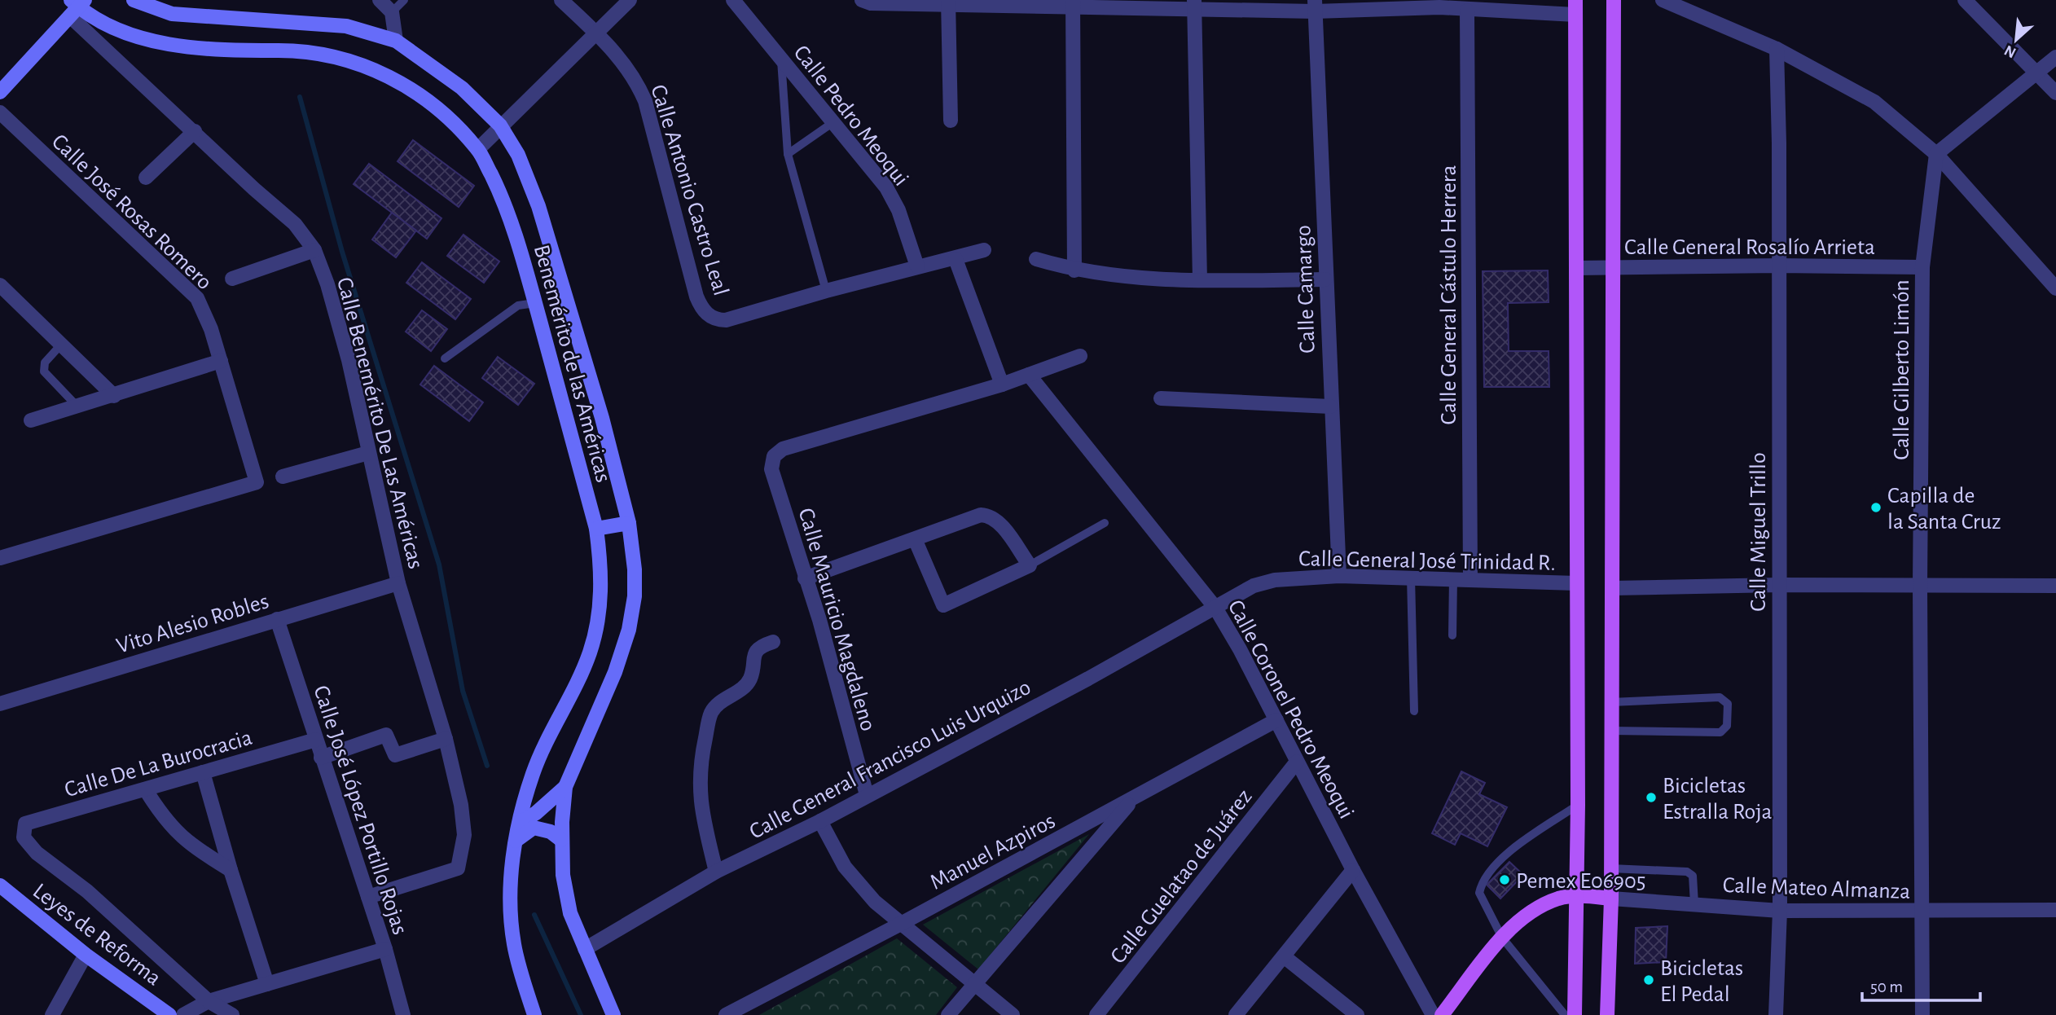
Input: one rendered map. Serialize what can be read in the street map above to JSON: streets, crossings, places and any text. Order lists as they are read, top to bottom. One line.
{"streets":{"main road":["Calle Mateo Almanza"],"street":["Calle Pedro Meoqui","Calle Antonio Castro Leal","Calle José Rosas Romero","Calle General Rosalío Arrieta","Calle Camargo","Calle General Cástulo Herrera","Benemérito de las Américas","Calle Gilberto Limón","Calle Benemérito De Las Américas","Calle Miguel Trillo","Calle General José Trinidad R.","Calle Mauricio Magdaleno","Vito Alesio Robles","Calle Coronel Pedro Meoqui","Calle General Francisco Luis Urquizo","Calle De La Burocracia","Calle José López Portillo Rojas","Manuel Azpiros","Calle Guelatao de Juárez","Leyes de Reforma"]},"crossings":[["Calle General Rosalío Arrieta","Calle Gilberto Limón"],["Calle General Rosalío Arrieta","Calle Miguel Trillo"],["Calle Camargo","Calle General José Trinidad R."],["Calle General Cástulo Herrera","Calle General José Trinidad R."],["Benemérito de las Américas","Calle Benemérito De Las Américas"],["Benemérito de las Américas","Calle General Francisco Luis Urquizo"],["Calle Gilberto Limón","Calle Mateo Almanza"],["Calle Benemérito De Las Américas","Vito Alesio Robles"],["Calle Benemérito De Las Américas","Calle José López Portillo Rojas"],["Calle Miguel Trillo","Calle Mateo Almanza"],["Calle General José Trinidad R.","Calle Coronel Pedro Meoqui"],["Calle General José Trinidad R.","Calle General Francisco Luis Urquizo"],["Calle Mauricio Magdaleno","Calle General Francisco Luis Urquizo"],["Vito Alesio Robles","Calle José López Portillo Rojas"],["Calle Coronel Pedro Meoqui","Calle General Francisco Luis Urquizo"],["Calle Coronel Pedro Meoqui","Manuel Azpiros"],["Calle Coronel Pedro Meoqui","Calle Guelatao de Juárez"],["Calle De La Burocracia","Calle José López Portillo Rojas"]],"places":["Capilla de la Santa Cruz","Bicicletas Estralla Roja","Pemex E06905","Bicicletas El Pedal"],"scale_bar":"50 m","north":"bottom left"}
